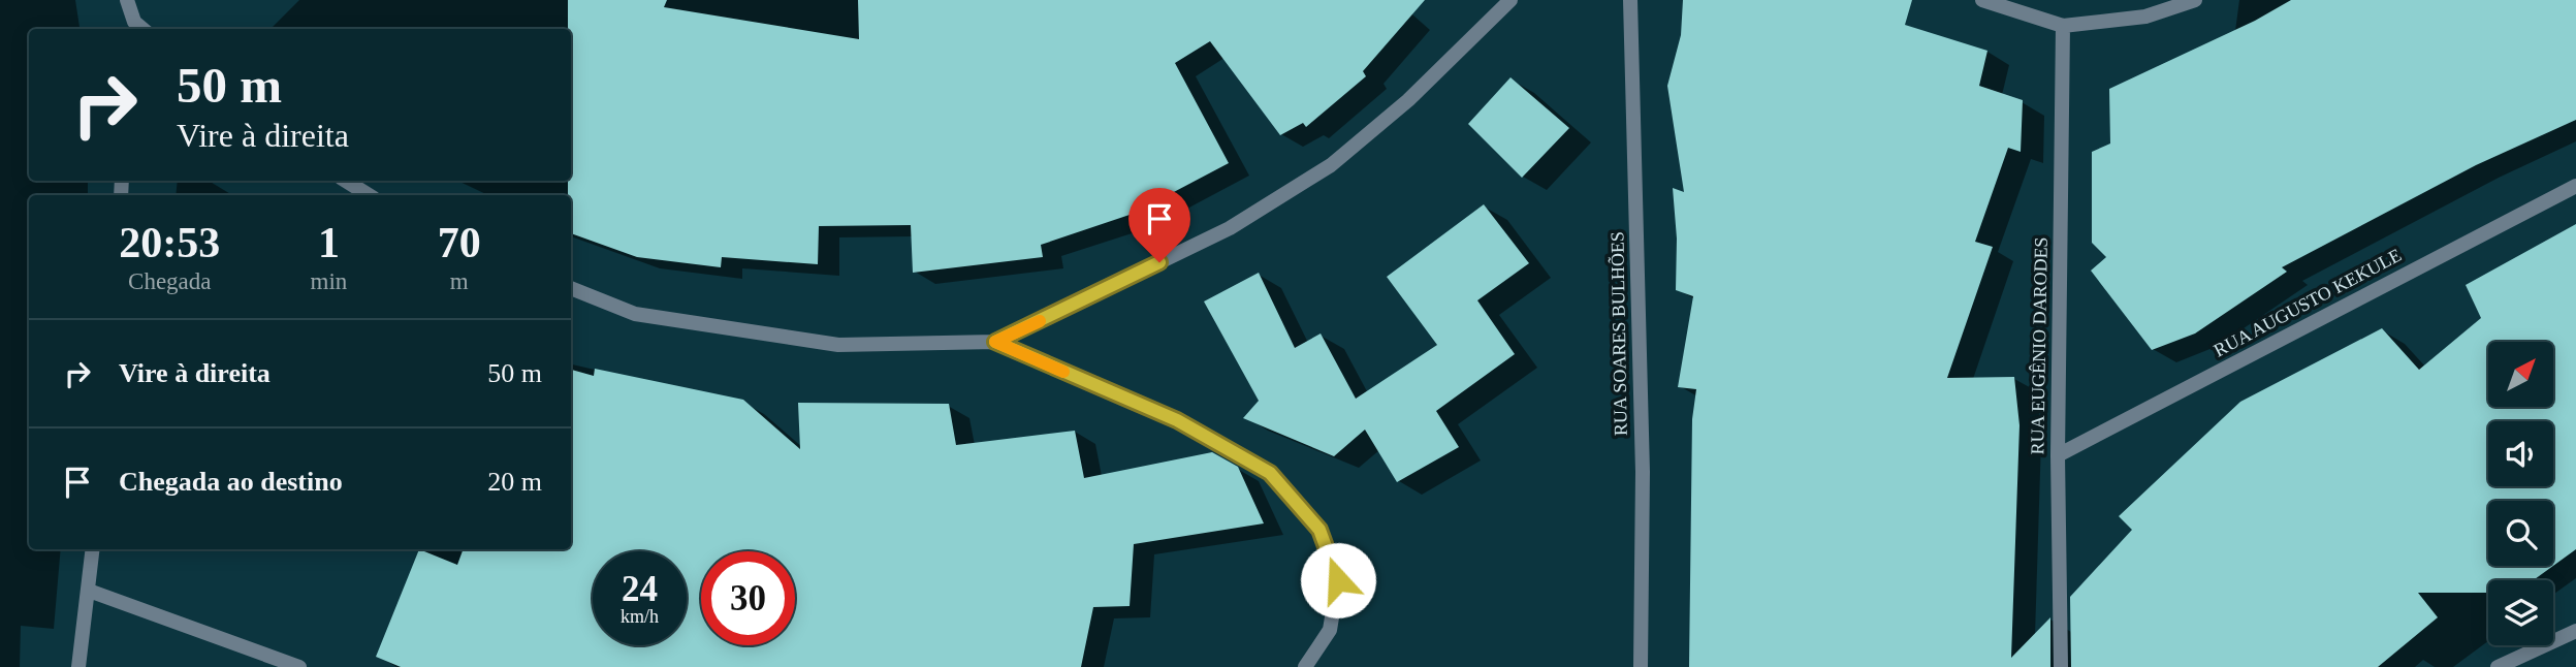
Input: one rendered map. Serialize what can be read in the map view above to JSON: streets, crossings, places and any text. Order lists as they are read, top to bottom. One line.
{"streets":{"street":["RUA AUGUSTO KEKULE","RUA SOARES BULHÕES","RUA EUGÊNIO DARODES"]},"crossings":[["RUA AUGUSTO KEKULE","RUA EUGÊNIO DARODES"]],"north":"top right","page":{"turn":["50 m","Vire à direita"],"eta":["20:53","Chegada","1","min","70","m"],"list":[{"name":"Vire à direita","value":"50 m"},{"name":"Chegada ao destino","value":"20 m"}],"speed":"24 km/h","limit":"30"}}
